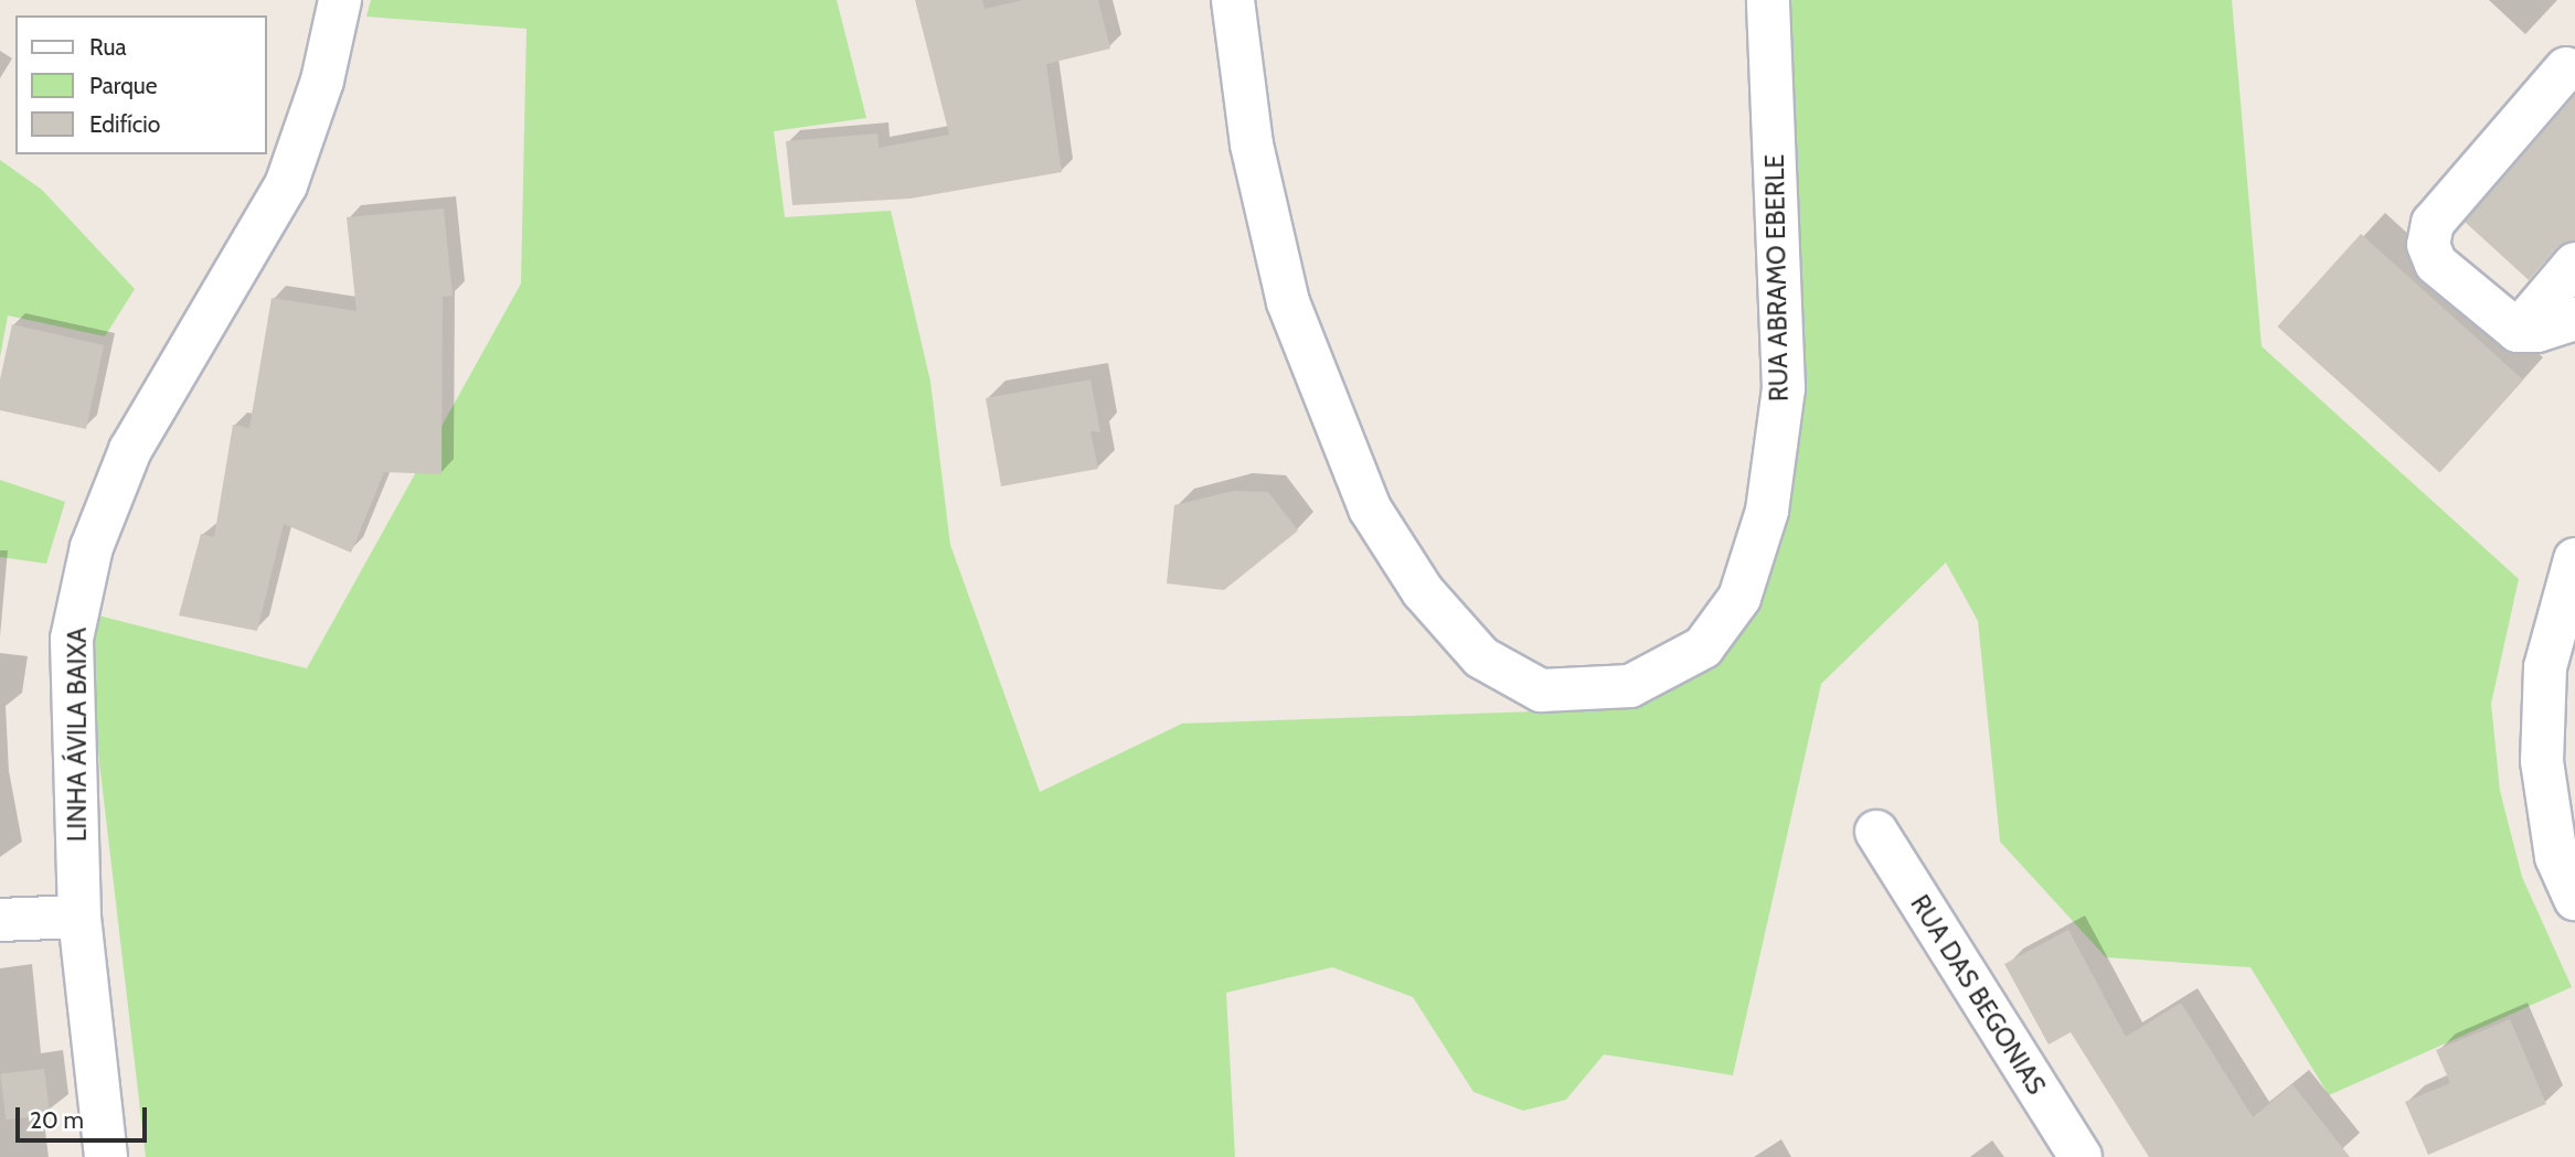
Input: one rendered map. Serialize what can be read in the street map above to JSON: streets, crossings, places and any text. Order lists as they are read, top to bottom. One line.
{"streets":{"street":["RUA ABRAMO EBERLE","LINHA ÁVILA BAIXA","RUA DAS BEGONIAS"]},"legend":["Rua","Parque","Edifício"],"scale_bar":"20 m"}
